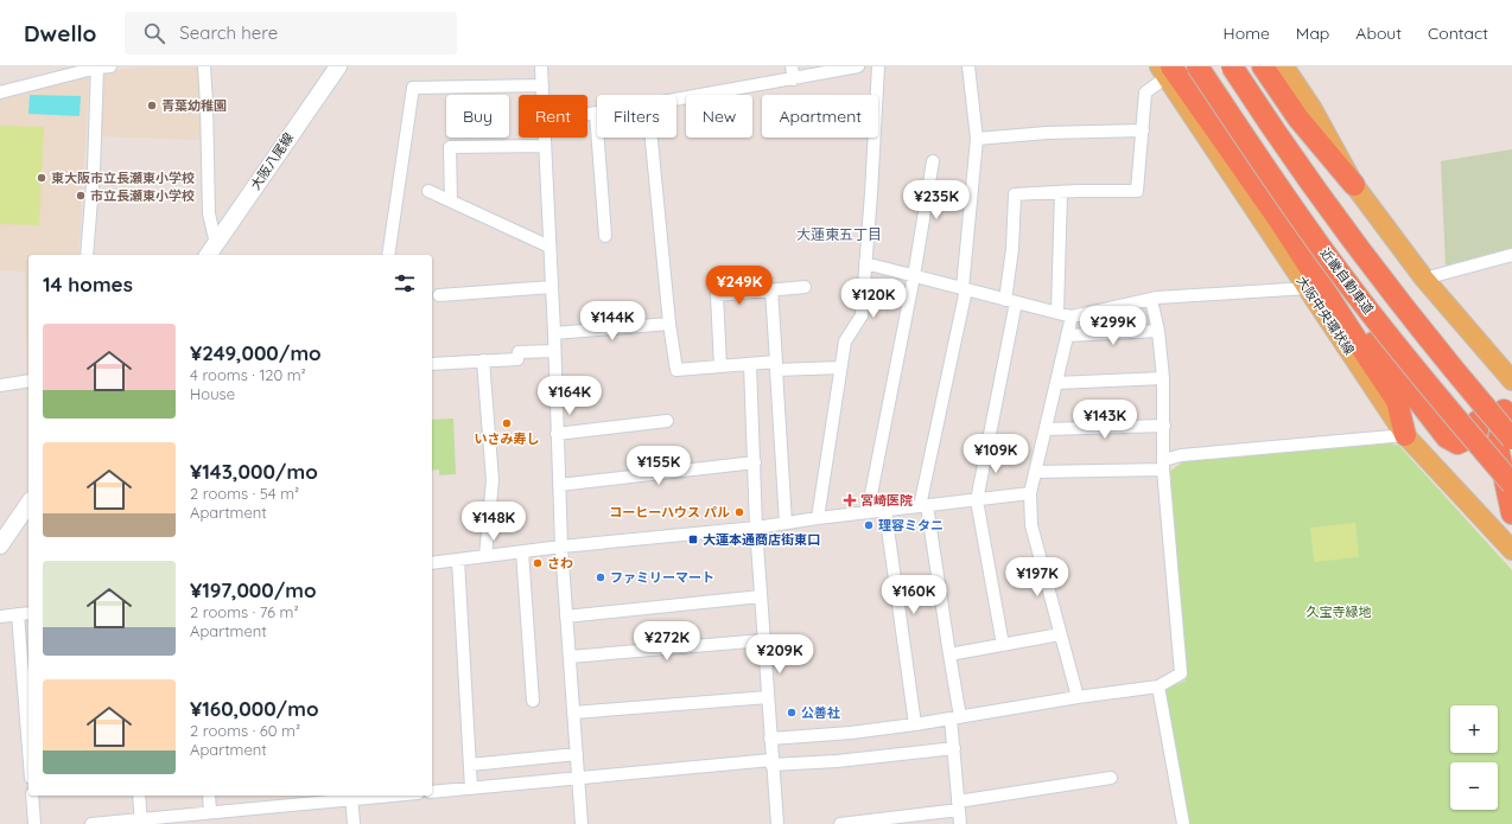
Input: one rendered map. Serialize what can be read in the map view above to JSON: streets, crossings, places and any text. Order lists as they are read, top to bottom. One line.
{"streets":{"highway":["近畿自動車道"],"main road":["大阪八尾線","大阪中央環状線"]},"districts":["大蓮東五丁目"],"parks":["久宝寺緑地"],"places":{"other":["青葉幼稚園","東大阪市立長瀬東小学校","市立長瀬東小学校","いさみ寿し","コーヒーハウス パル","理容ミタニ","さわ","ファミリーマート","公善社"],"health":["宮崎医院"],"transit":["大蓮本通商店街東口"]},"page":{"header":"Dwello","search":"Search here","nav":["Home","Map","About","Contact"],"chip":["Buy","Rent","Filters","New","Apartment"],"price":["¥235K","¥249K","¥120K","¥144K","¥299K","¥164K","¥143K","¥109K","¥155K","¥148K","¥197K","¥160K","¥272K","¥209K"],"heading":"14 homes","list":[{"name":"¥249,000/mo","note":"4 rooms · 120 m² · House"},{"name":"¥143,000/mo","note":"2 rooms · 54 m² · Apartment"},{"name":"¥197,000/mo","note":"2 rooms · 76 m² · Apartment"},{"name":"¥160,000/mo","note":"2 rooms · 60 m² · Apartment"}],"map_buttons":["+","−"]}}
